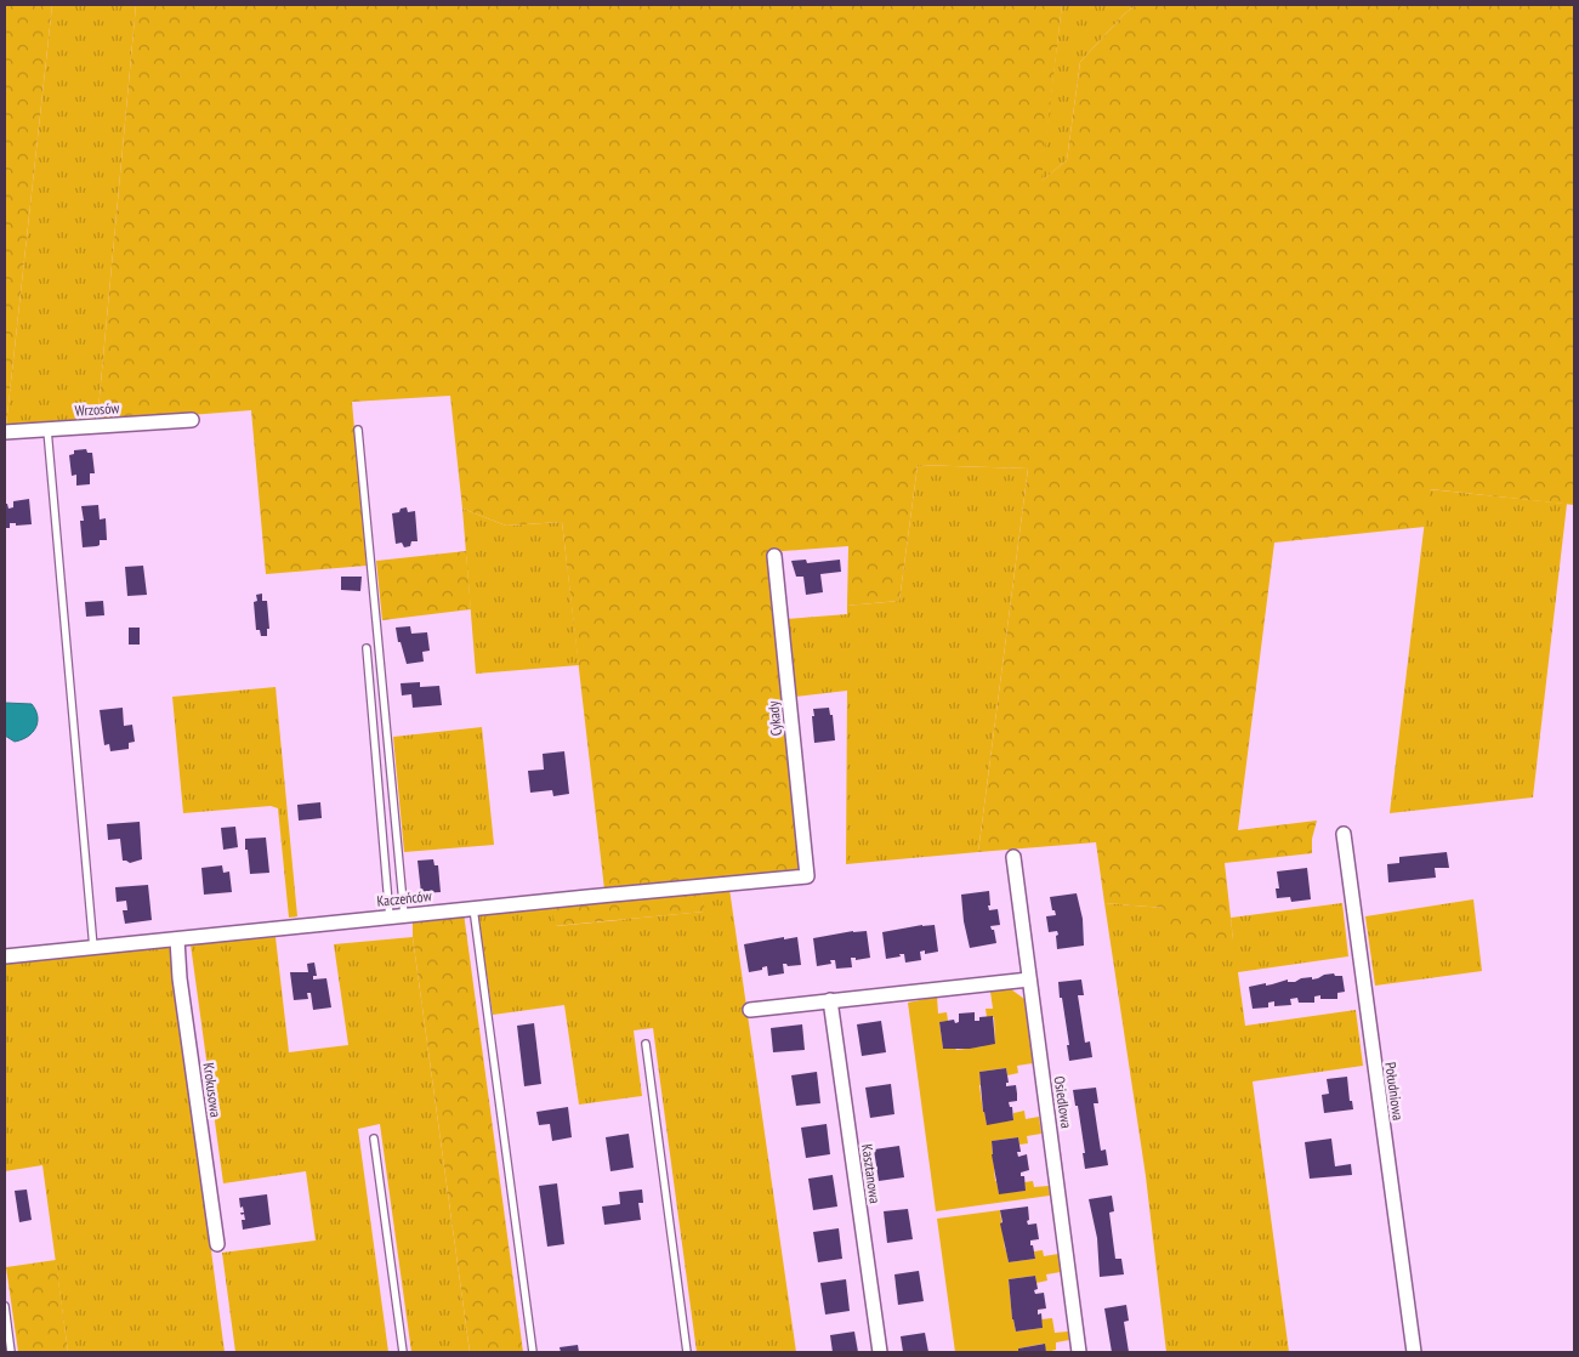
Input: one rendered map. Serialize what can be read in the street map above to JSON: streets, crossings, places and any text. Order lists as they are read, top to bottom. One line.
{"streets":{"street":["Wrzosów","Cykady","Kaczeńców","Krokusowa","Południowa","Osiedlowa","Kasztanowa"]},"crossings":[["Cykady","Kaczeńców"],["Kaczeńców","Krokusowa"]]}
